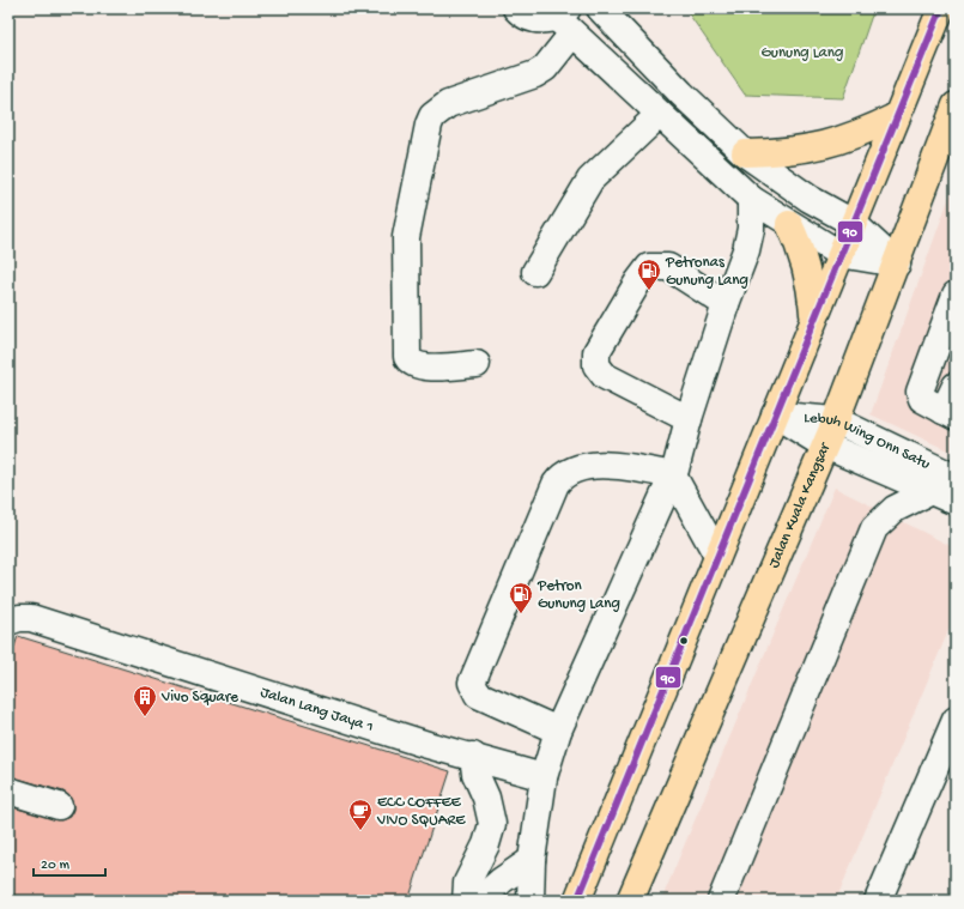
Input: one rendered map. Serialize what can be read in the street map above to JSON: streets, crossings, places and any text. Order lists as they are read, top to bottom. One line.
{"streets":{"highway":["Jalan Kuala Kangsar"],"street":["Lebuh Wing Onn Satu","Jalan Lang Jaya 1"]},"crossings":[["Lebuh Wing Onn Satu","Jalan Kuala Kangsar"]],"parks":["Gunung Lang"],"places":{"fuel station":["Petronas Gunung Lang","Petron Gunung Lang"],"building":["Vivo Square"],"cafe":["ECC COFFEE VIVO SQUARE"]},"lines":["transit line 90"],"scale_bar":"20 m"}
